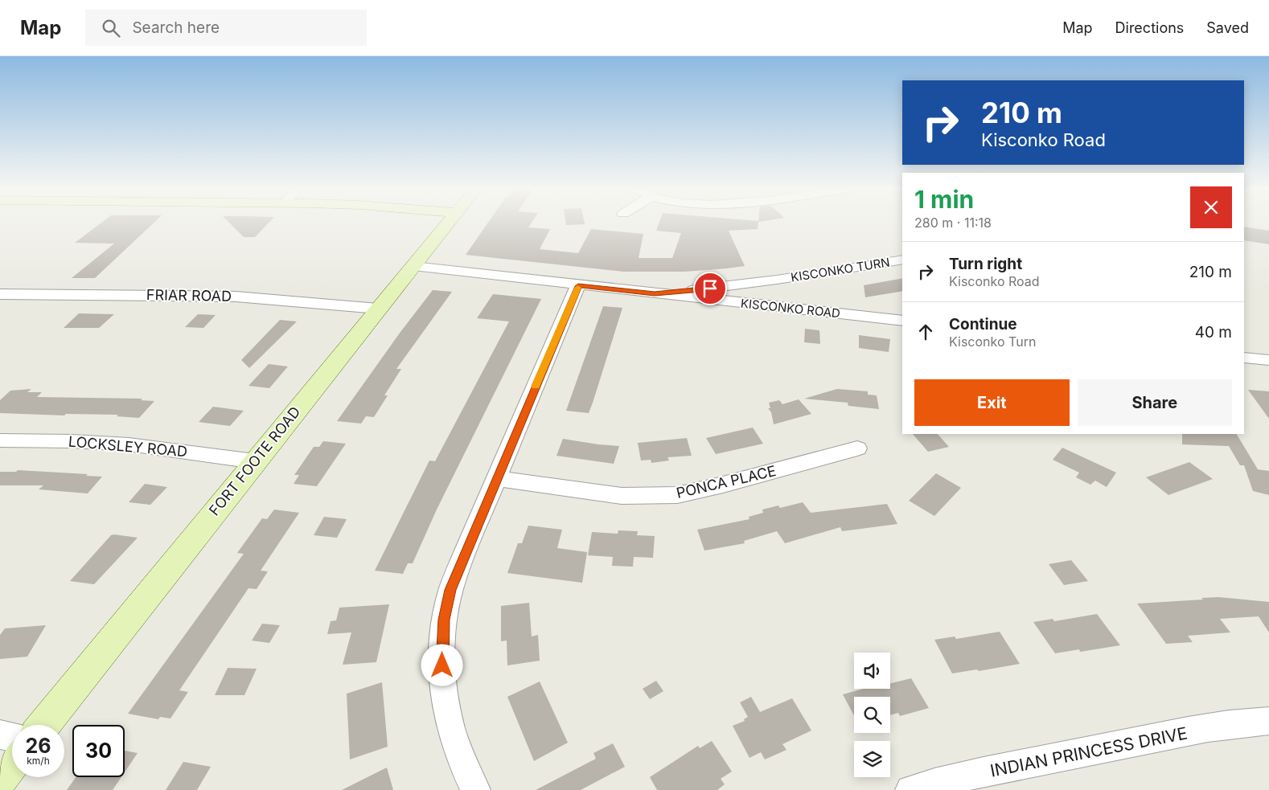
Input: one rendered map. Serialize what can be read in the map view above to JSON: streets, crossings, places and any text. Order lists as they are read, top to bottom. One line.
{"streets":{"street":["KISCONKO TURN","FRIAR ROAD","KISCONKO ROAD","LOCKSLEY ROAD","FORT FOOTE ROAD","PONCA PLACE","INDIAN PRINCESS DRIVE"]},"crossings":[["KISCONKO TURN","KISCONKO ROAD"],["FRIAR ROAD","FORT FOOTE ROAD"],["KISCONKO ROAD","FORT FOOTE ROAD"],["LOCKSLEY ROAD","FORT FOOTE ROAD"]],"page":{"header":"Map","search":"Search here","nav":["Map","Directions","Saved"],"turn":["210 m","Kisconko Road"],"heading":["1 min","280 m · 11:18"],"list":[{"name":"Turn right","note":"Kisconko Road","value":"210 m"},{"name":"Continue","note":"Kisconko Turn","value":"40 m"}],"buttons":["Exit","Share"],"speed":"26 km/h","limit":"30"}}
